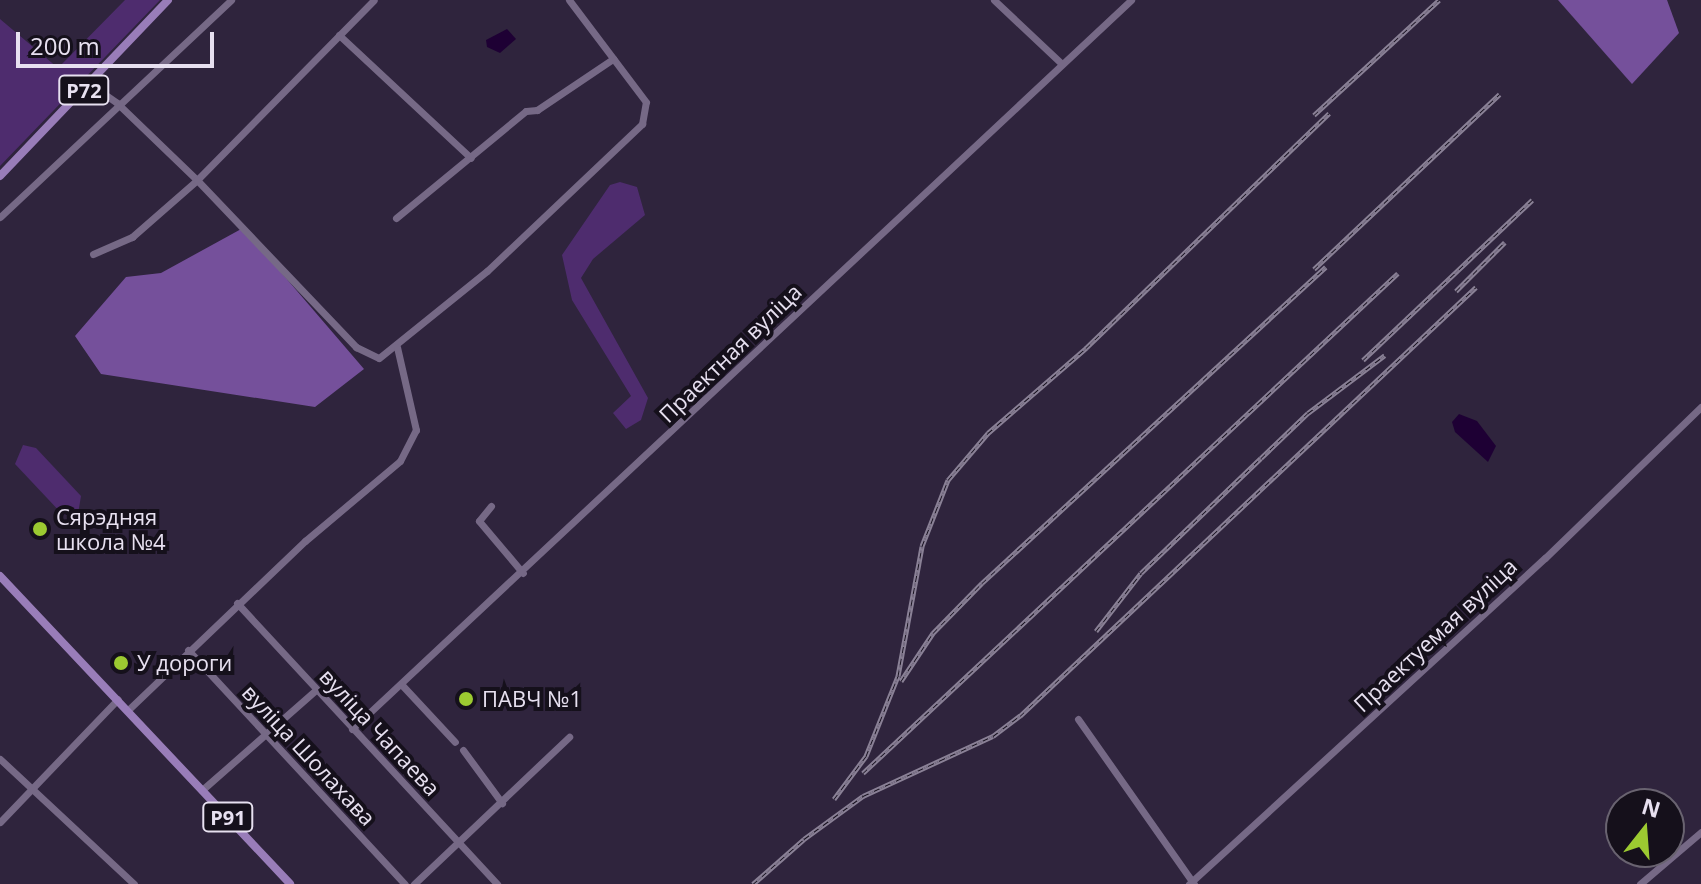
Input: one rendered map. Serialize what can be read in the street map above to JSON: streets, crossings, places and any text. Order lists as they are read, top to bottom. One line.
{"streets":{"main road":["Р72","Р91"],"street":["Праектная вуліца","Праектуемая вуліца","вуліца Чапаева","вуліца Шолахава"]},"crossings":[["Праектная вуліца","вуліца Чапаева"]],"places":["Сярэдняя школа №4","У дороги","ПАВЧ №1"],"scale_bar":"200 m","north":"top"}
